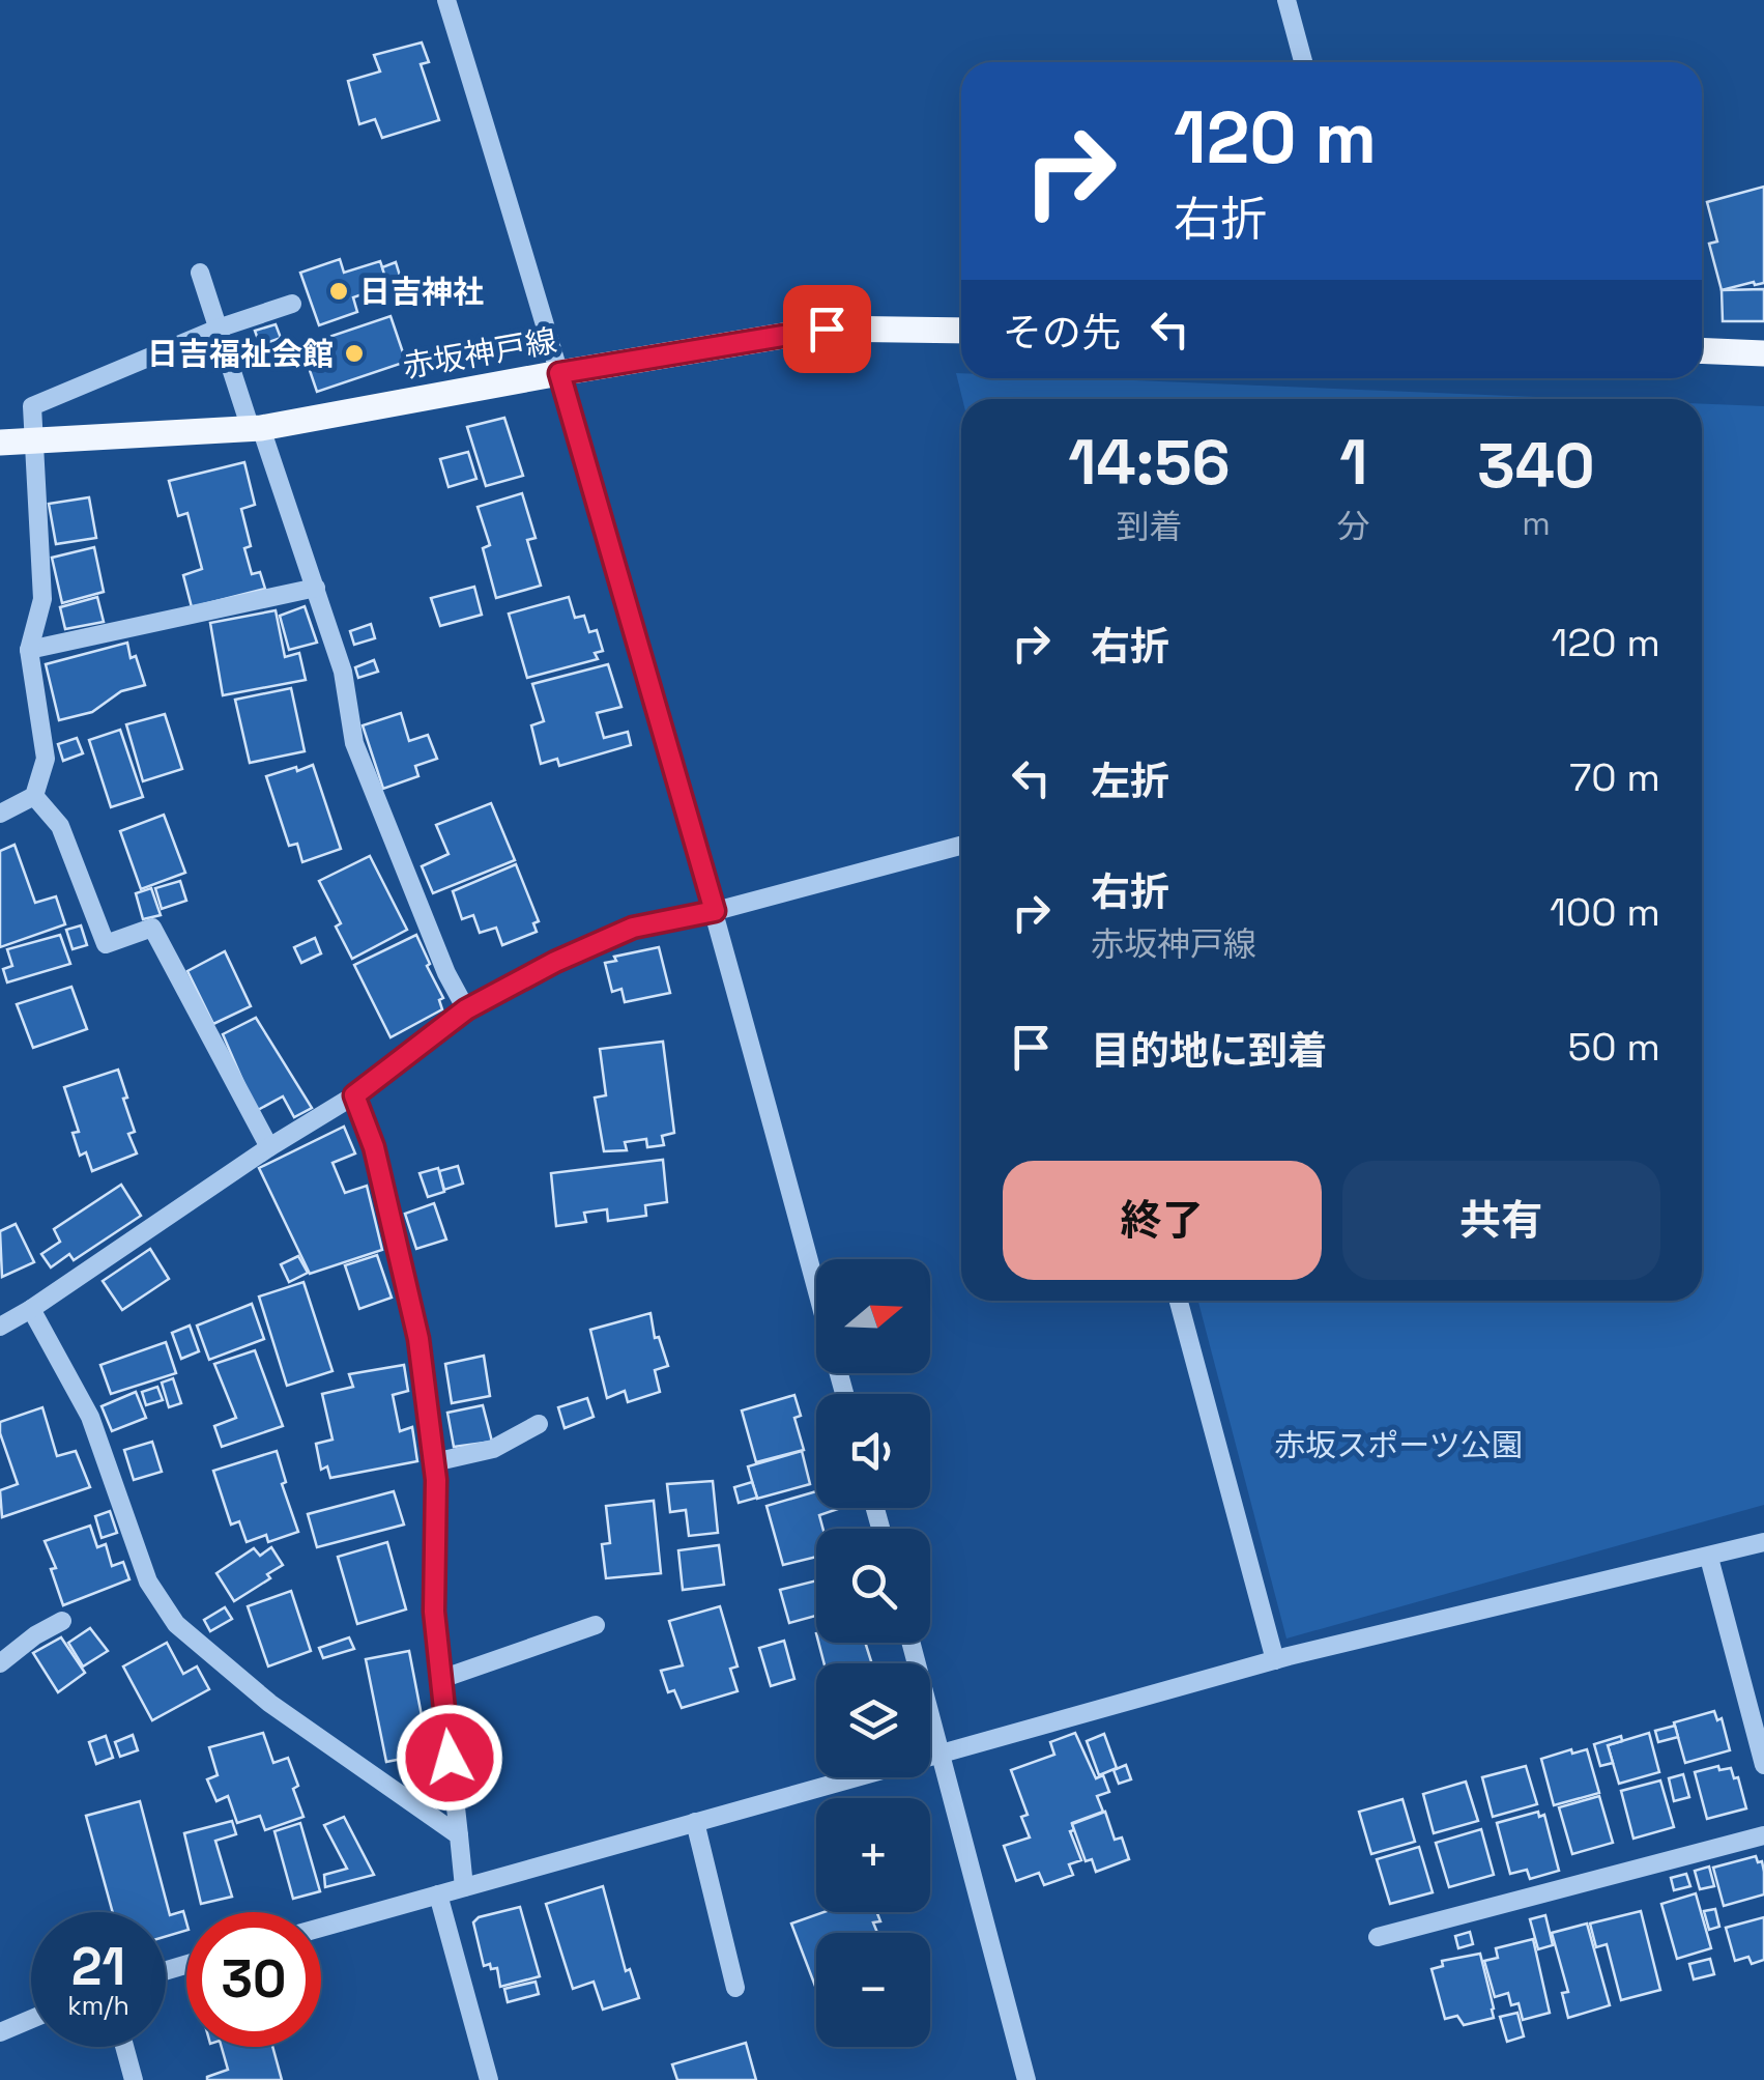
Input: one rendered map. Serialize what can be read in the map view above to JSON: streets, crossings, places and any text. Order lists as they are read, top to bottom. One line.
{"streets":{"main road":["赤坂神戸線"]},"parks":["赤坂スポーツ公園"],"places":["日吉神社","日吉福祉会館"],"north":"right","page":{"turn":["120 m","右折"],"then":"その先","eta":["14:56","到着","1","分","340","m"],"list":[{"name":"右折","value":"120 m"},{"name":"左折","value":"70 m"},{"name":"右折","note":"赤坂神戸線","value":"100 m"},{"name":"目的地に到着","value":"50 m"}],"buttons":["終了","共有"],"map_buttons":["+","−"],"speed":"21 km/h","limit":"30"}}
